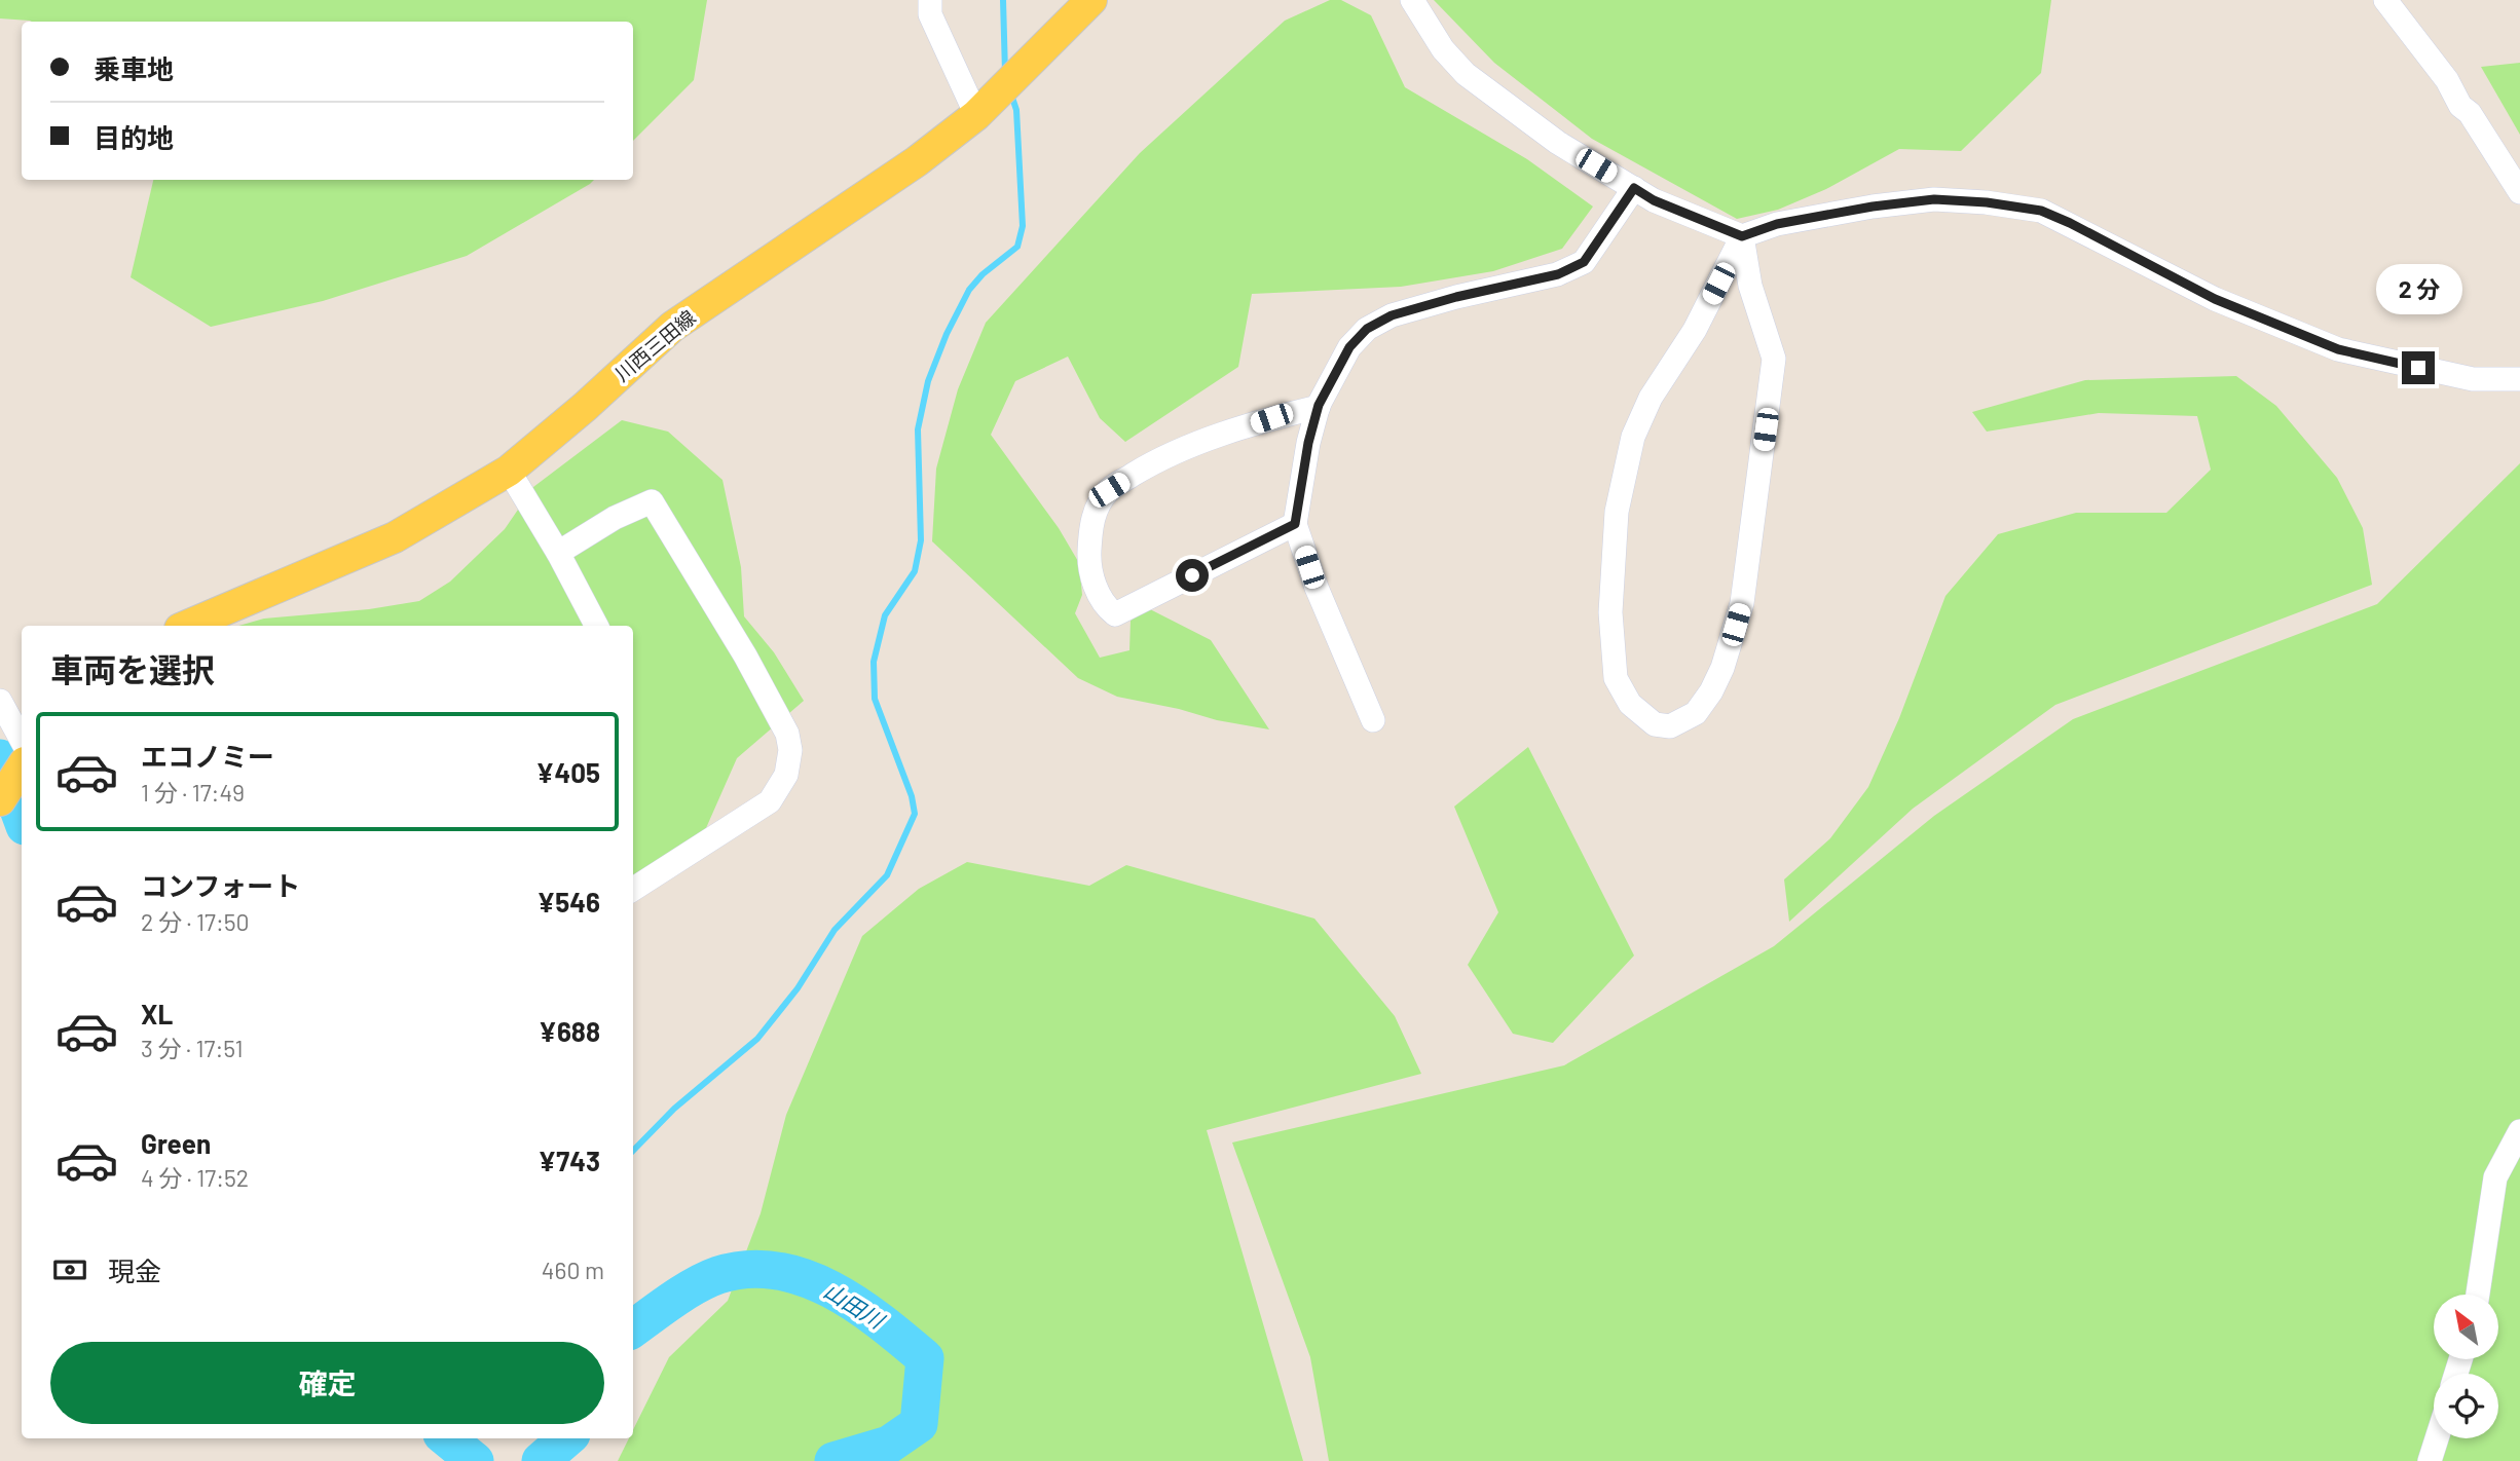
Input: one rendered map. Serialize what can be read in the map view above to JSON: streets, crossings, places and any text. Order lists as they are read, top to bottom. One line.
{"streets":{"main road":["川西三田線"]},"water":["山田川"],"north":"top left","page":{"banner":["乗車地","目的地"],"bubble":"2 分","heading":"車両を選択","list":[{"name":"エコノミー","note":"1 分 · 17:49","value":"¥405"},{"name":"コンフォート","note":"2 分 · 17:50","value":"¥546"},{"name":"XL","note":"3 分 · 17:51","value":"¥688"},{"name":"Green","note":"4 分 · 17:52","value":"¥743"}],"pay":["現金","460 m"],"buttons":"確定"}}
